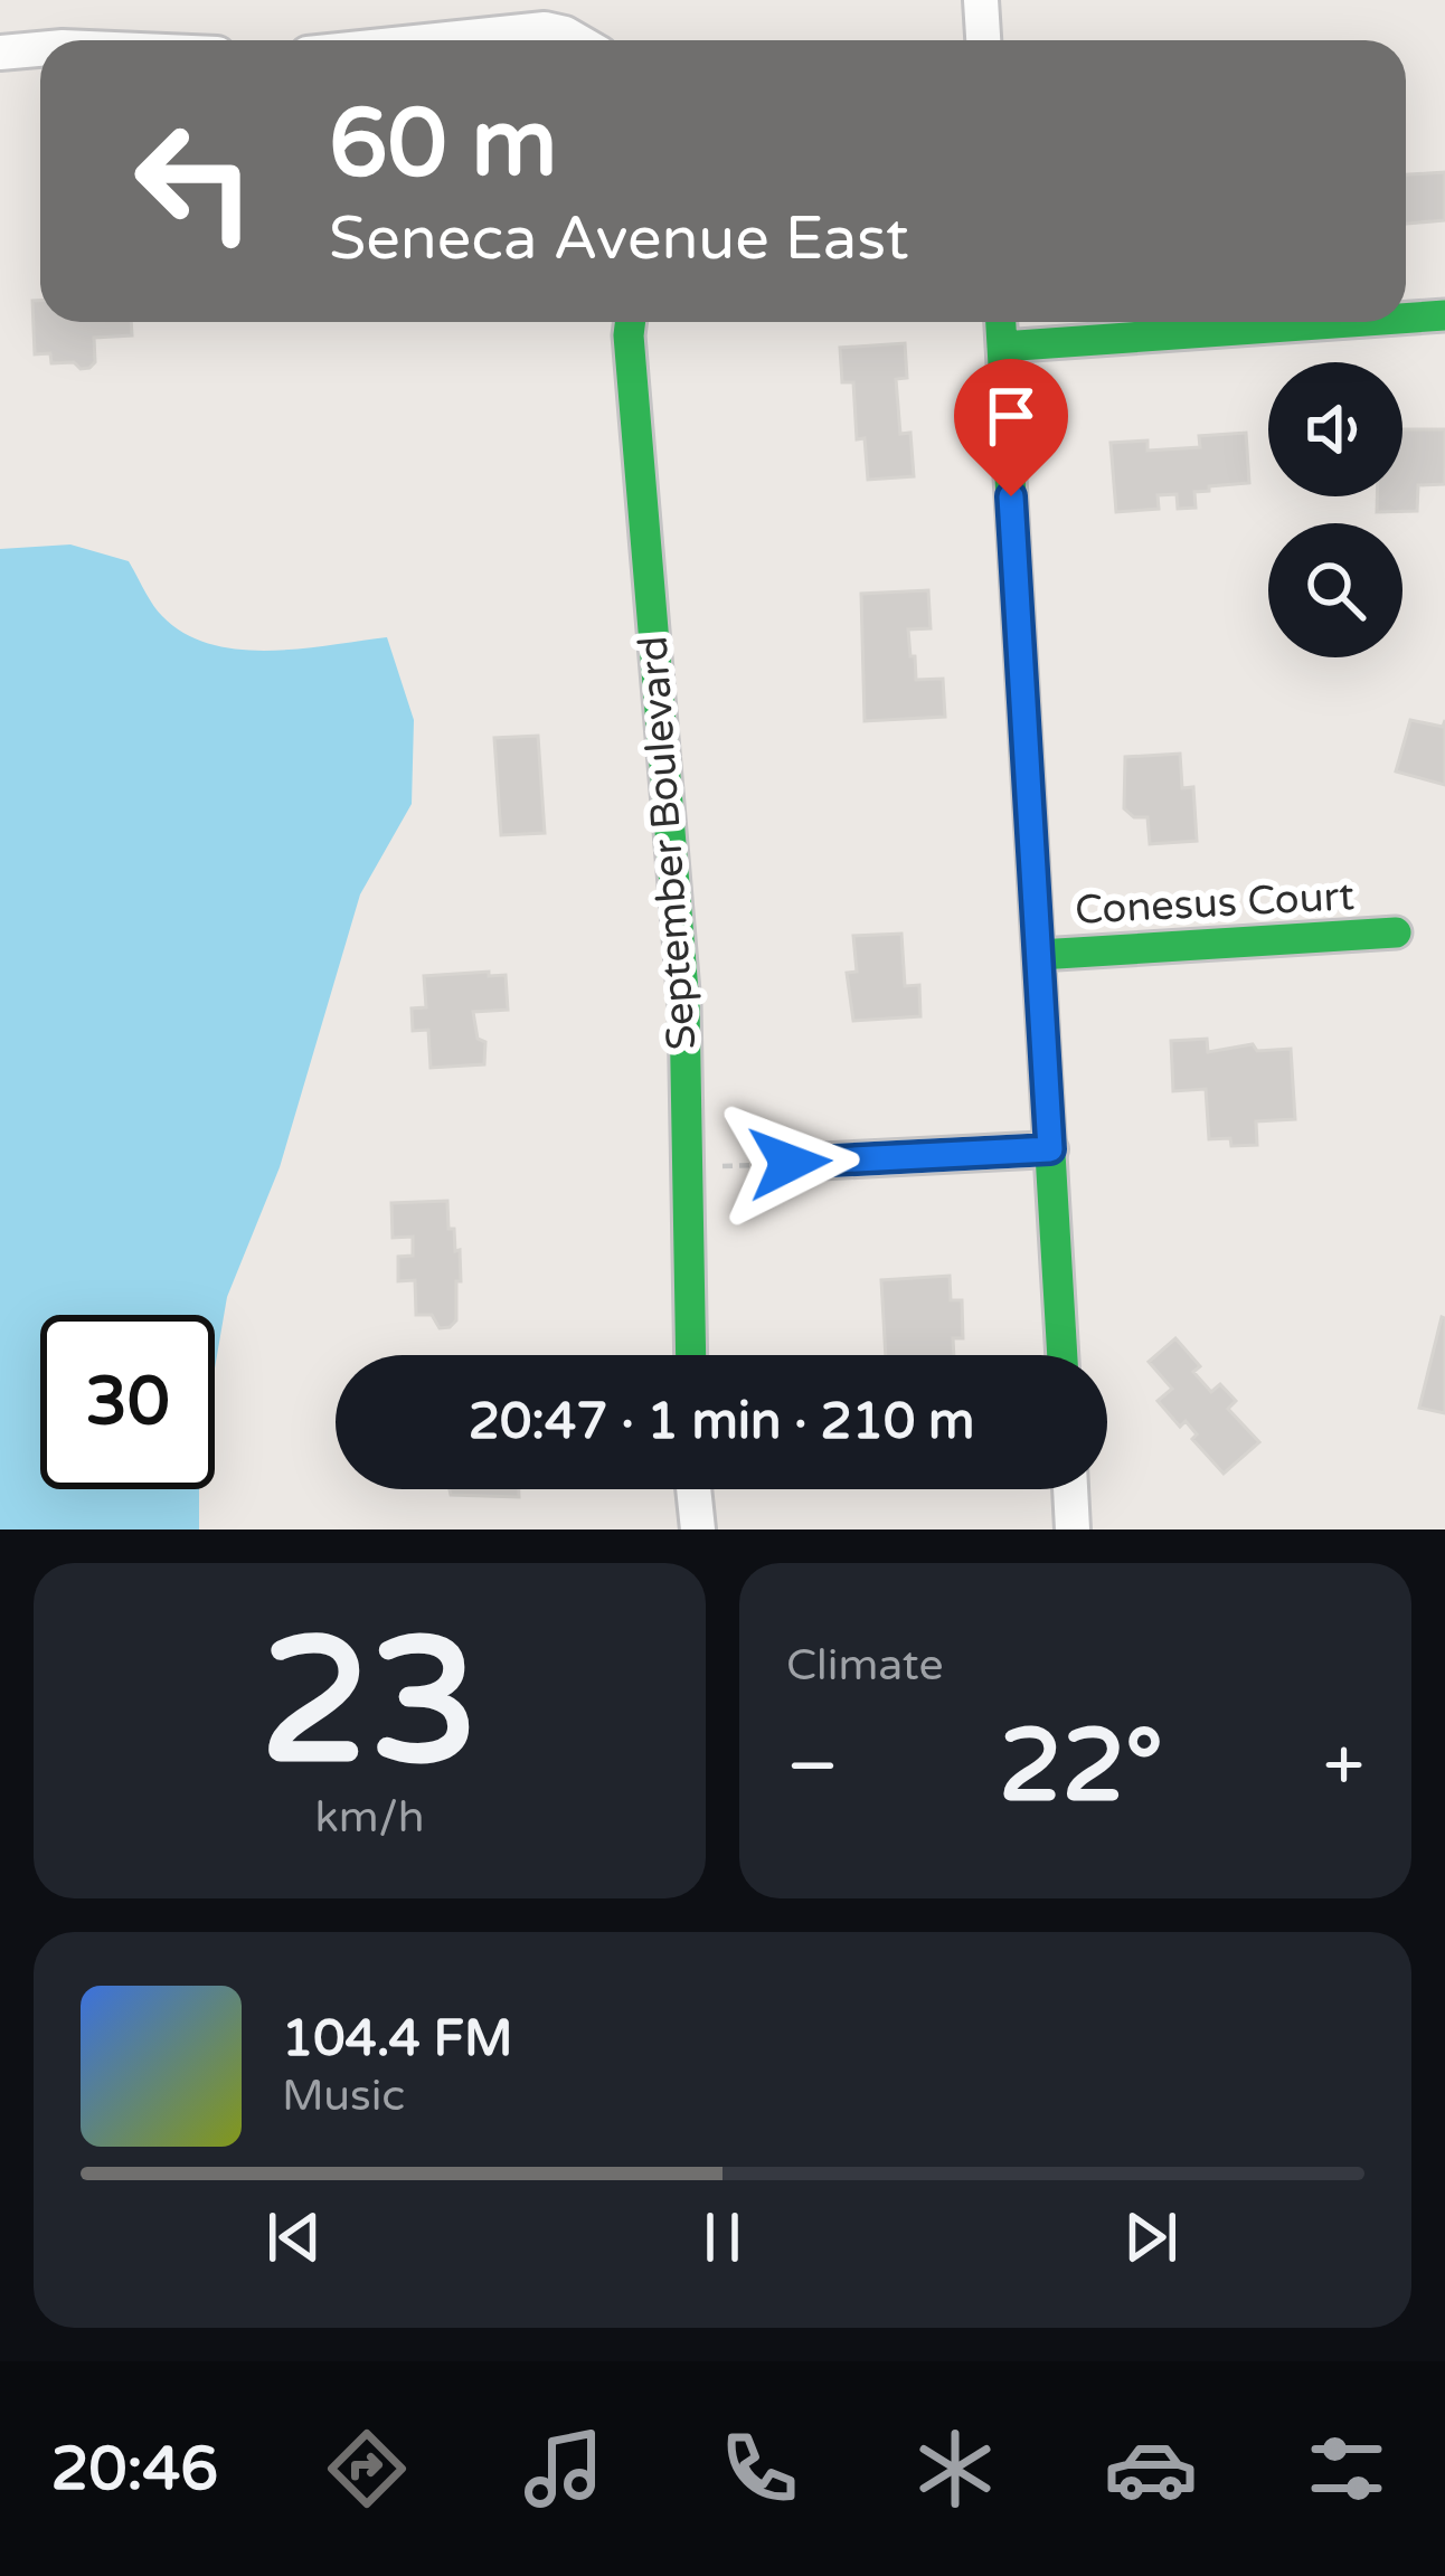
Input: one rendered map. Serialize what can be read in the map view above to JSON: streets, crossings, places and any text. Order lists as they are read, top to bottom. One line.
{"streets":{"street":["September Boulevard","Conesus Court"]},"page":{"turn":["60 m","Seneca Avenue East"],"limit":"30","trip":"20:47 · 1 min · 210 m","tile":[["23","km/h"],"Climate"],"heat":["−","22°","+"],"song":["104.4 FM","Music"],"tabs":"20:46"}}
